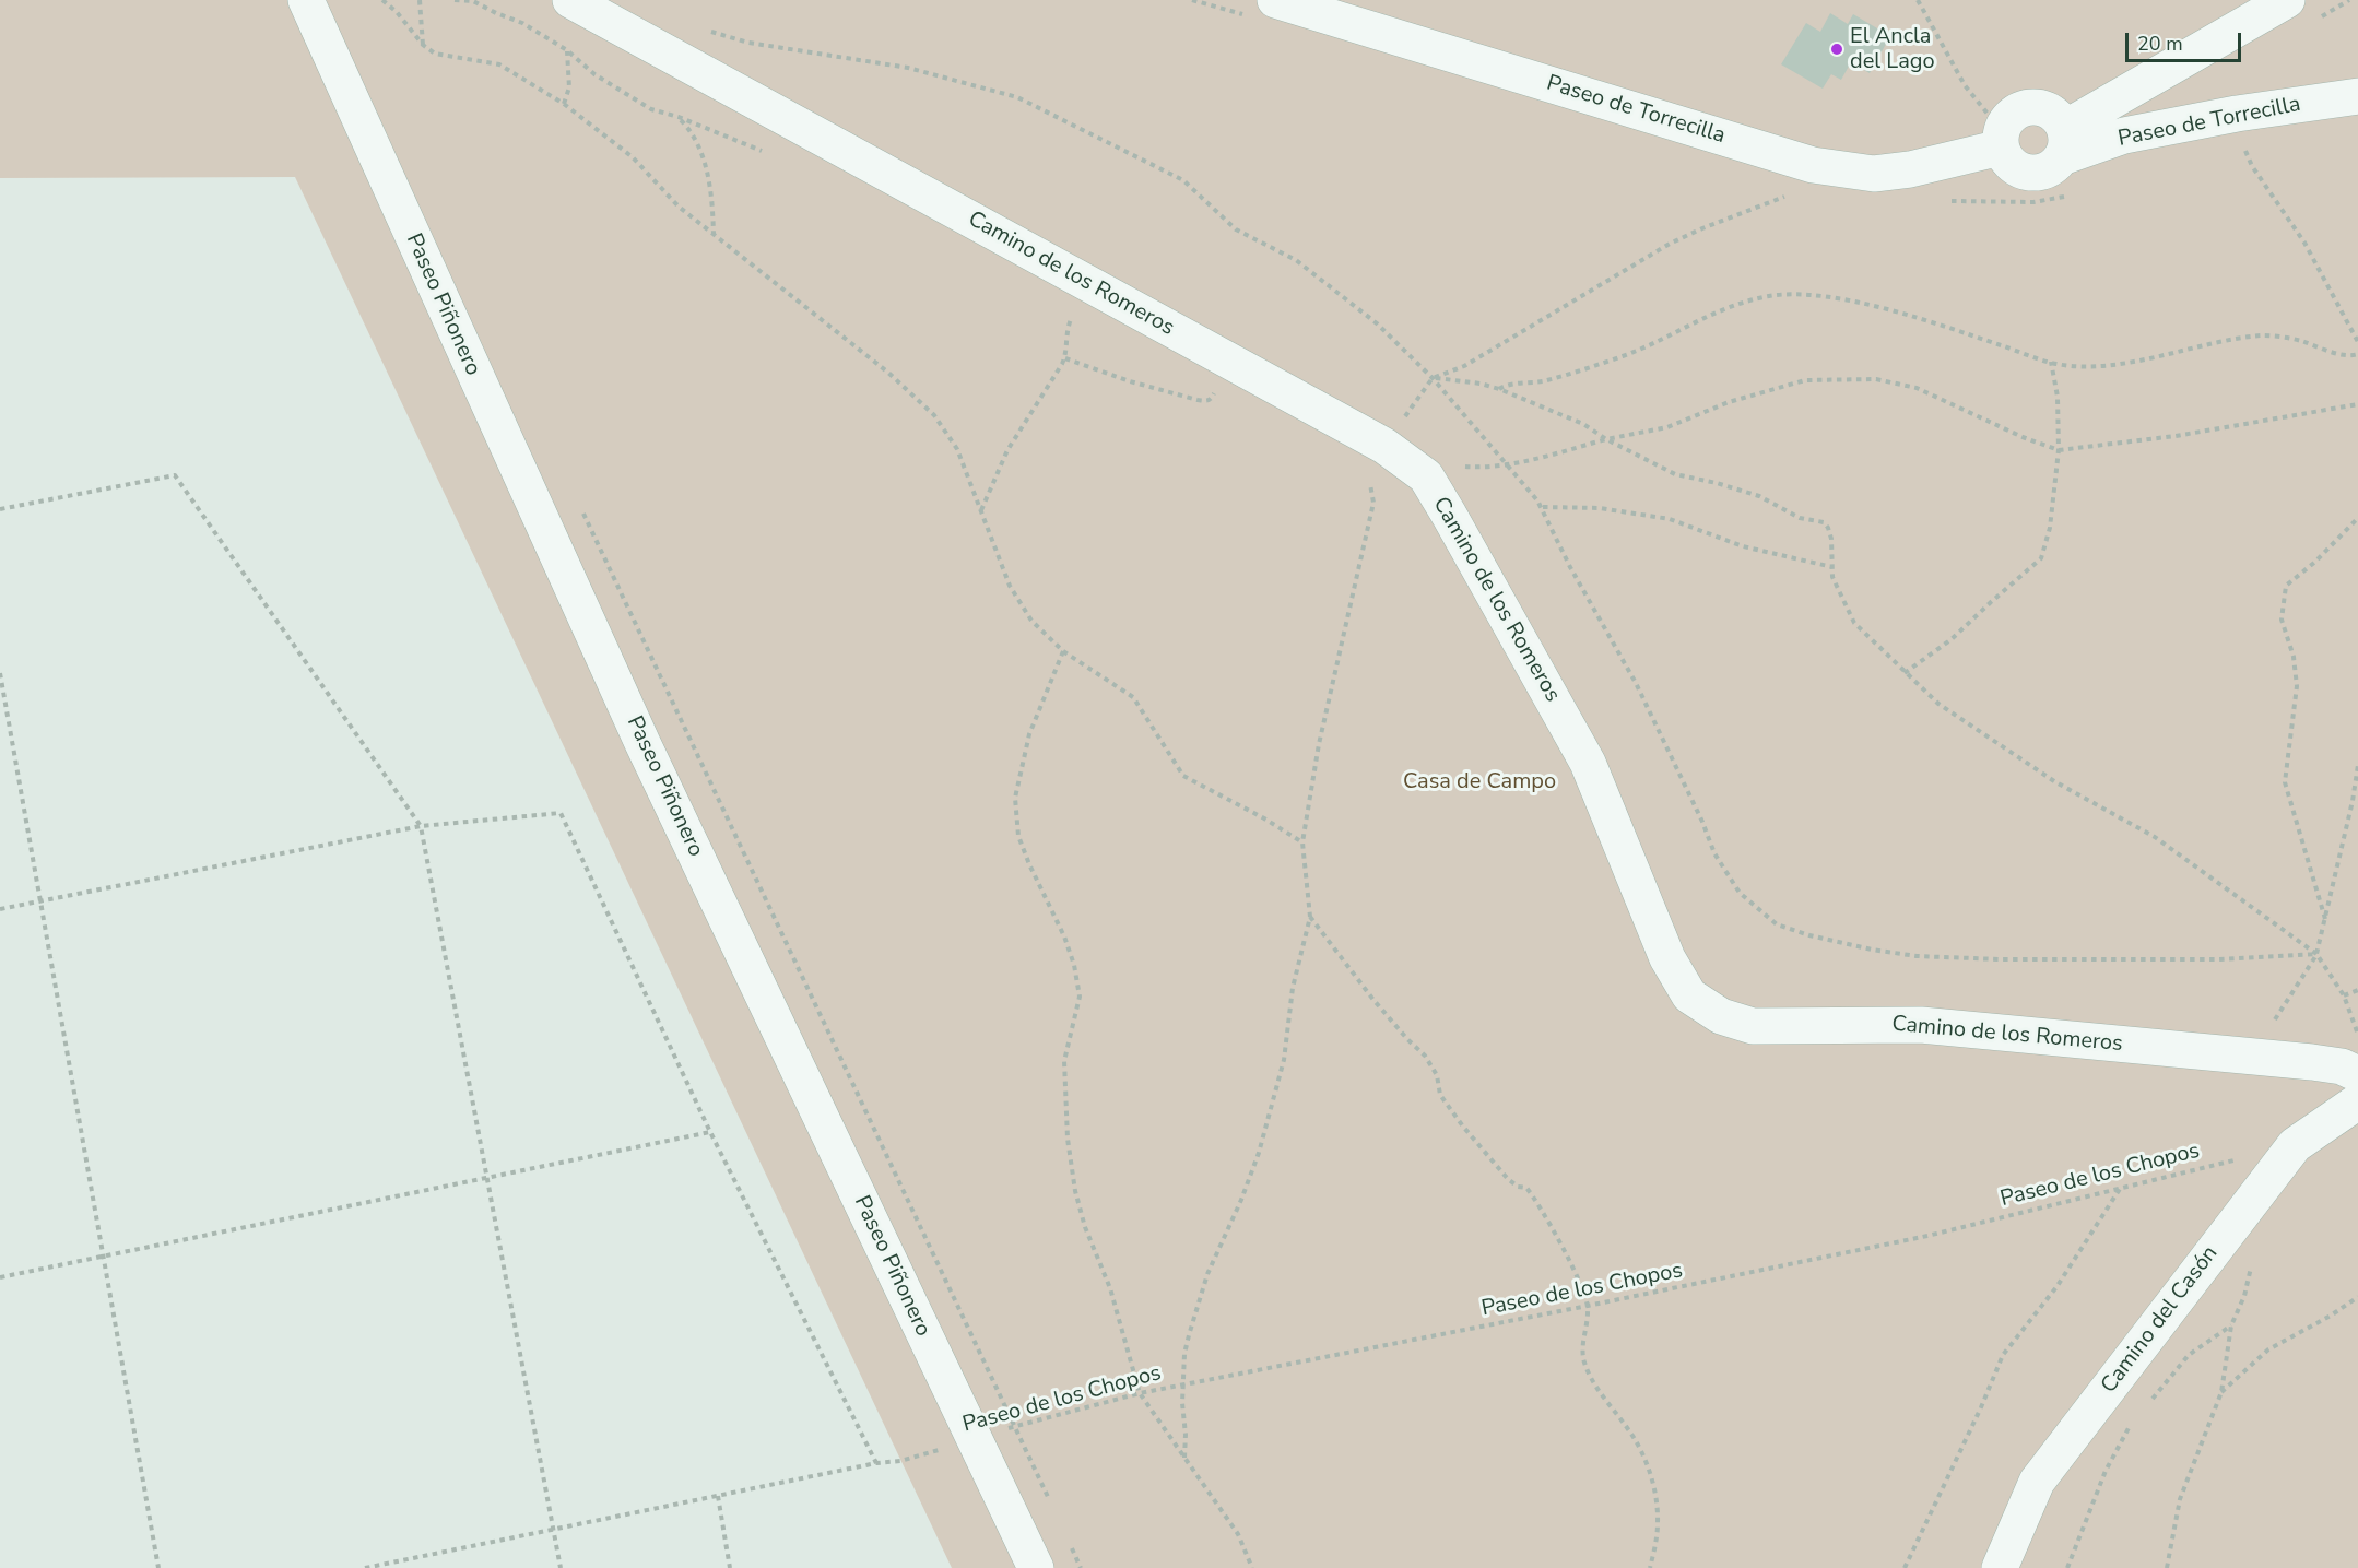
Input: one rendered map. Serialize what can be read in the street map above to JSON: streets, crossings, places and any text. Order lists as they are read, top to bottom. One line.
{"streets":{"street":["Paseo de Torrecilla","Camino de los Romeros","Paseo Piñonero","Camino del Casón"],"path":["Paseo de los Chopos"]},"crossings":[["Camino de los Romeros","Camino del Casón"],["Paseo Piñonero","Paseo de los Chopos"],["Paseo de los Chopos","Camino del Casón"]],"parks":["Casa de Campo"],"places":["El Ancla del Lago"],"scale_bar":"20 m"}
